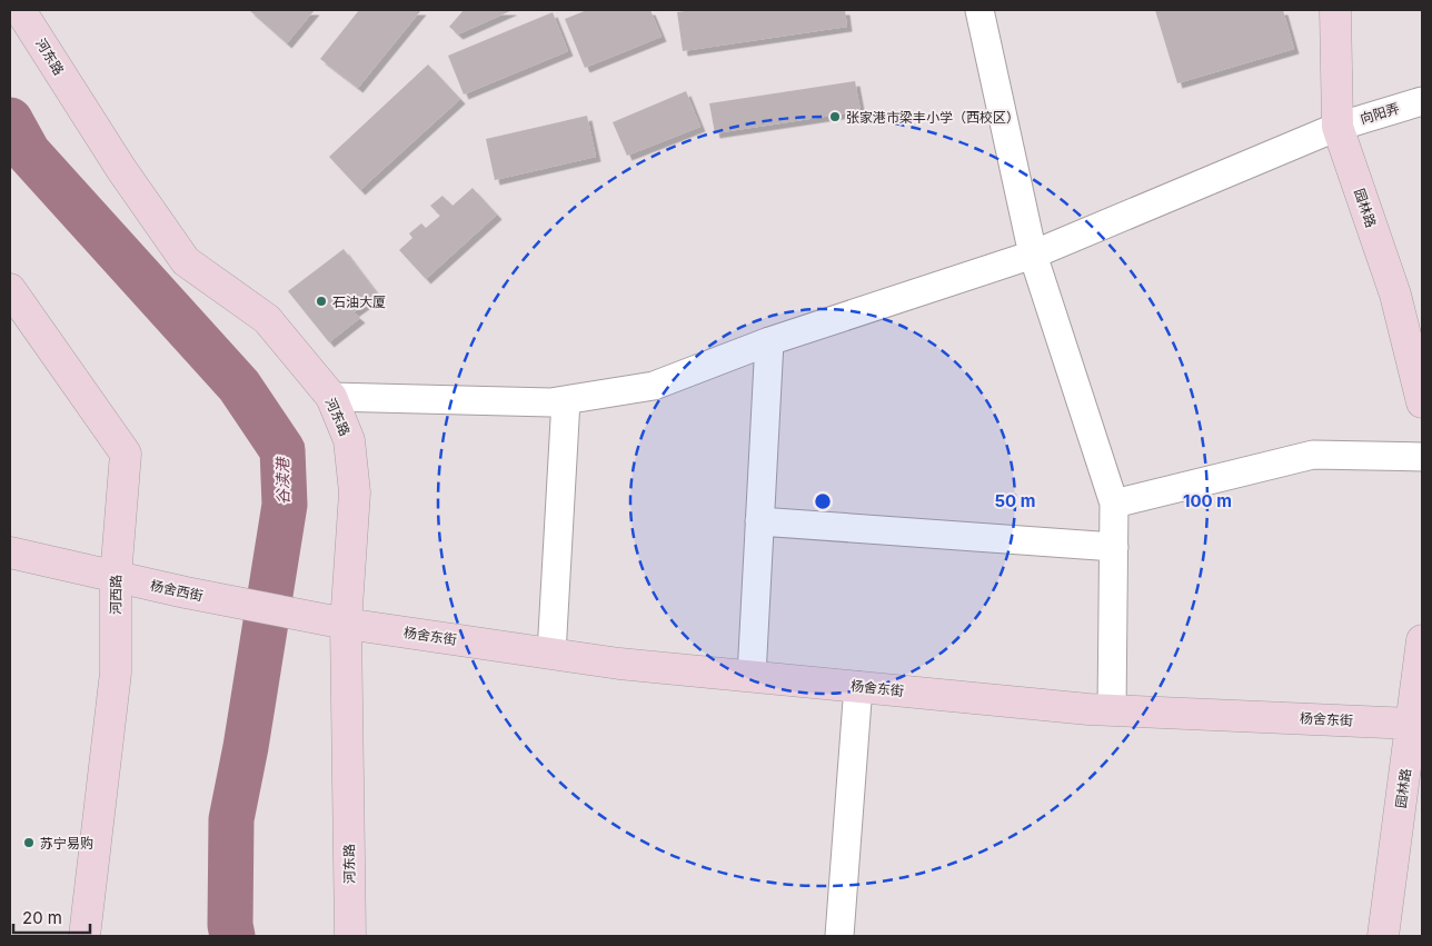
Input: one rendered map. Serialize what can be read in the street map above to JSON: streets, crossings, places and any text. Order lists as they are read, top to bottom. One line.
{"streets":{"street":["河东路","向阳弄","园林路","杨舍西街","河西路","杨舍东街"]},"crossings":[["河东路","向阳弄"],["河东路","杨舍西街"],["河东路","杨舍东街"],["向阳弄","园林路"],["园林路","杨舍东街"],["杨舍西街","河西路"],["杨舍西街","杨舍东街"]],"water":["谷渎港"],"places":["张家港市梁丰小学（西校区）","石油大厦","苏宁易购"],"scale_bar":"20 m","rings":["50 m","100 m"]}
